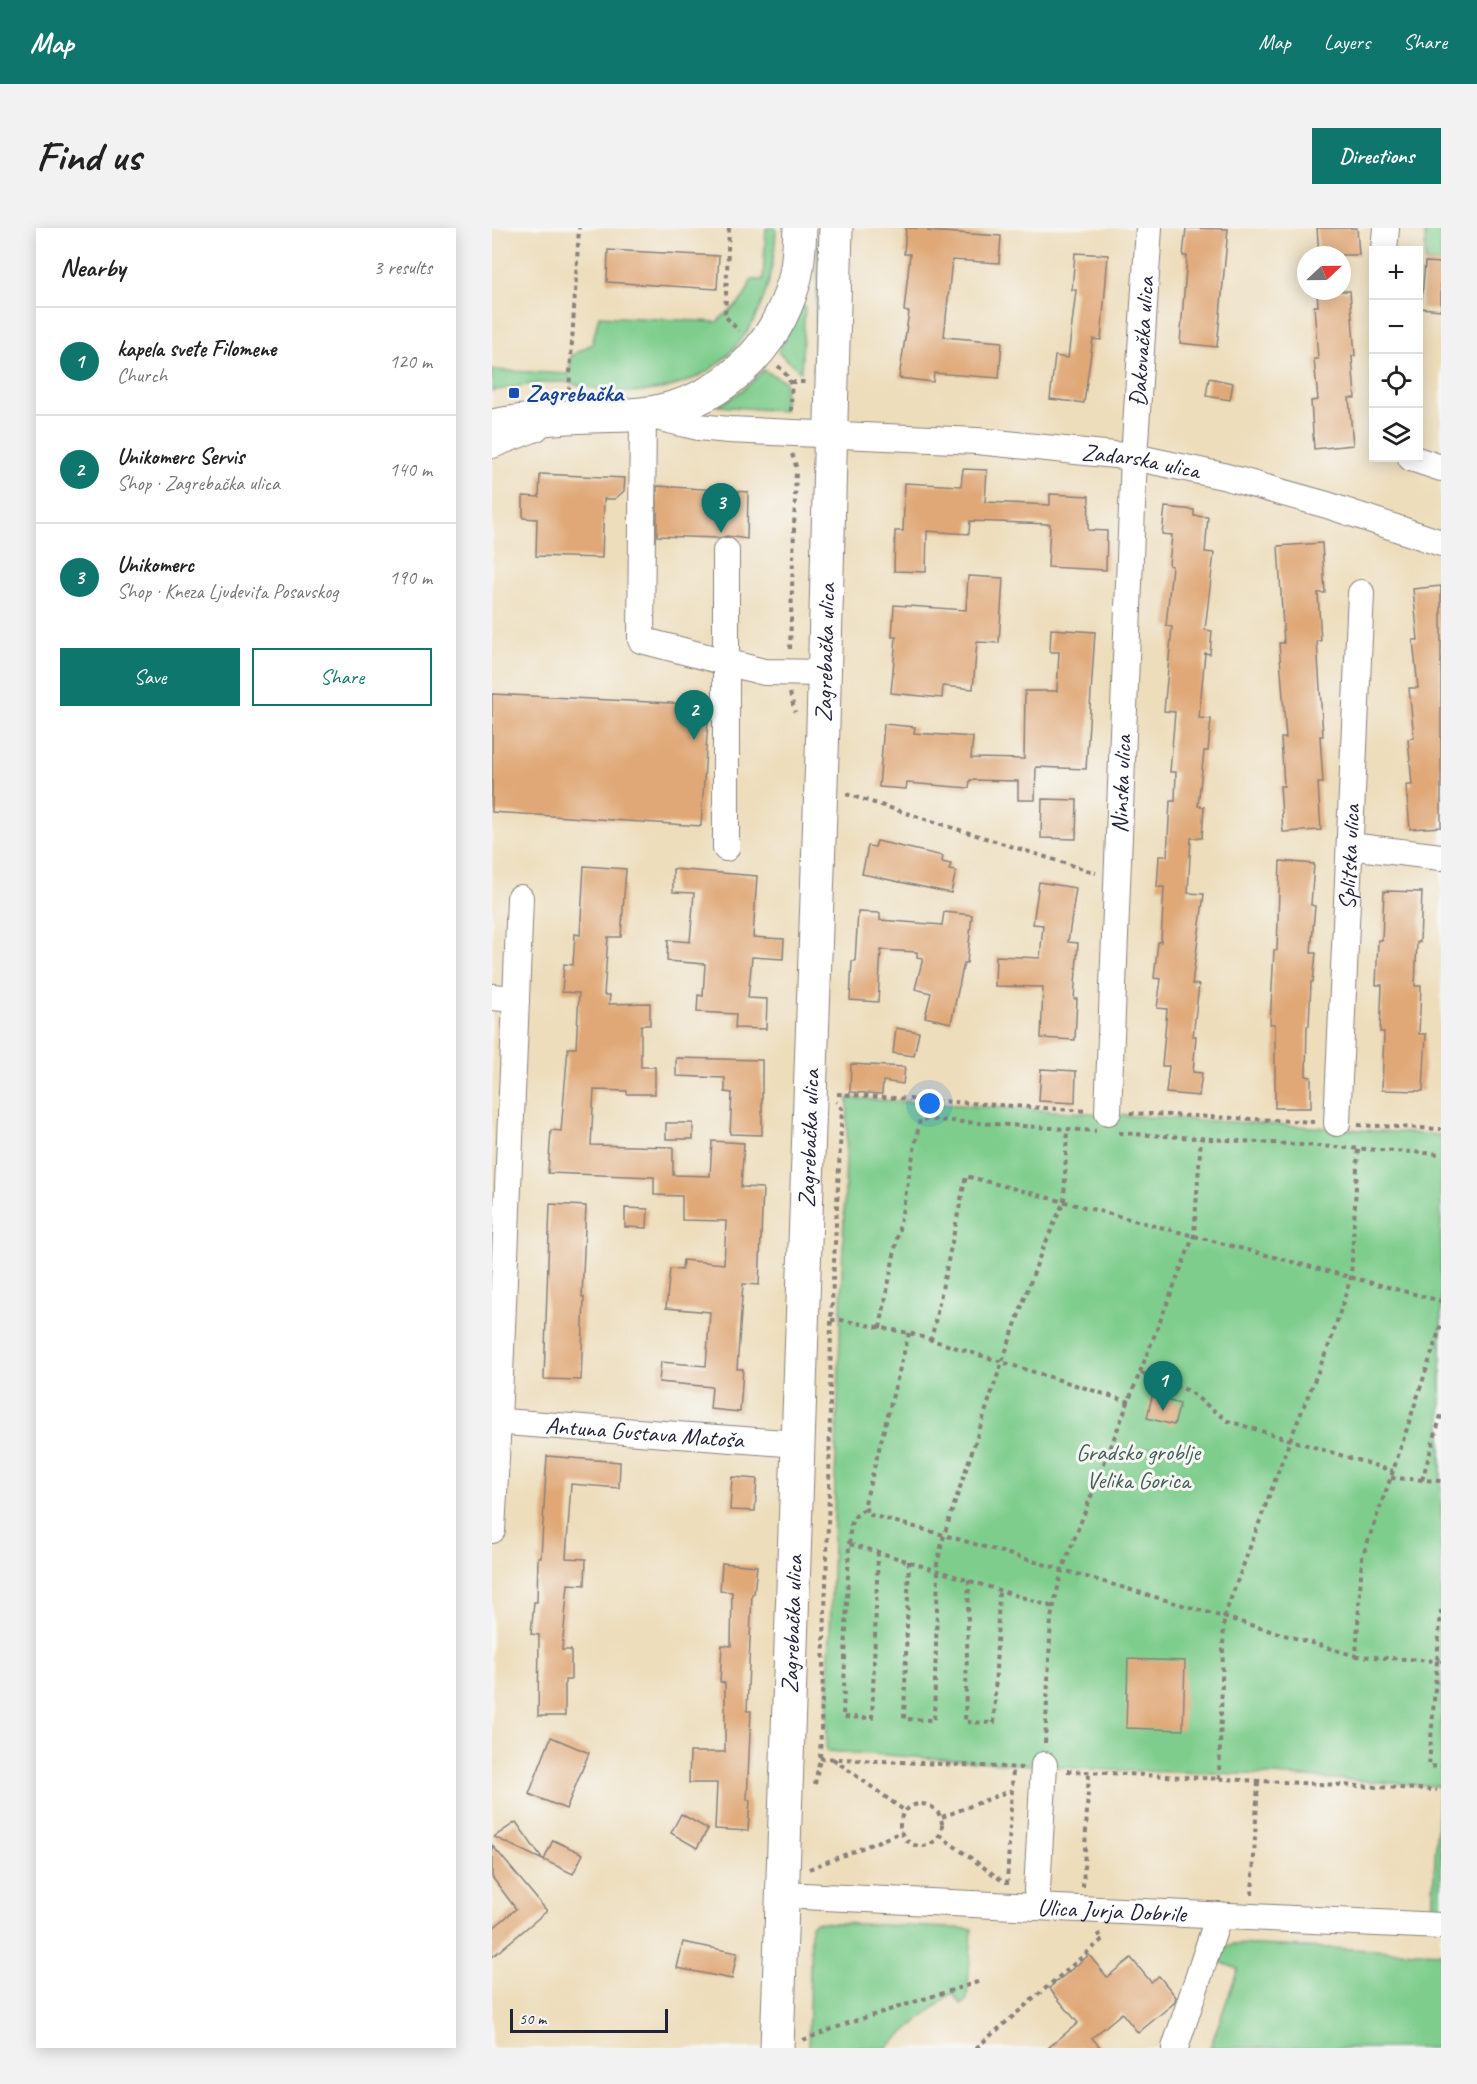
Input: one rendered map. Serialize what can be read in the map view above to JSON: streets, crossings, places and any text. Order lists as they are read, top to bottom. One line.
{"streets":{"main road":["Zagrebačka ulica"],"street":["Đakovačka ulica","Zadarska ulica","Ninska ulica","Splitska ulica","Antuna Gustava Matoša","Ulica Jurja Dobrile"]},"crossings":[["Đakovačka ulica","Zadarska ulica"],["Đakovačka ulica","Ninska ulica"],["Zadarska ulica","Zagrebačka ulica"],["Zadarska ulica","Ninska ulica"],["Zagrebačka ulica","Antuna Gustava Matoša"],["Zagrebačka ulica","Ulica Jurja Dobrile"]],"parks":["Gradsko groblje Velika Gorica"],"places":{"transit":["Zagrebačka"]},"scale_bar":"50 m","north":"right","page":{"header":"Map","nav":["Map","Layers","Share"],"buttons":["Directions",["Save","Share"]],"title":"Find us","heading":["Nearby","3 results"],"map_buttons":["+","−"],"list":[{"mark":"1","name":"kapela svete Filomene","note":"Church","value":"120 m"},{"mark":"2","name":"Unikomerc Servis","note":"Shop · Zagrebačka ulica","value":"140 m"},{"mark":"3","name":"Unikomerc","note":"Shop · Kneza Ljudevita Posavskog","value":"190 m"}],"pins":["3","2","1"],"scale":"50 m"}}
